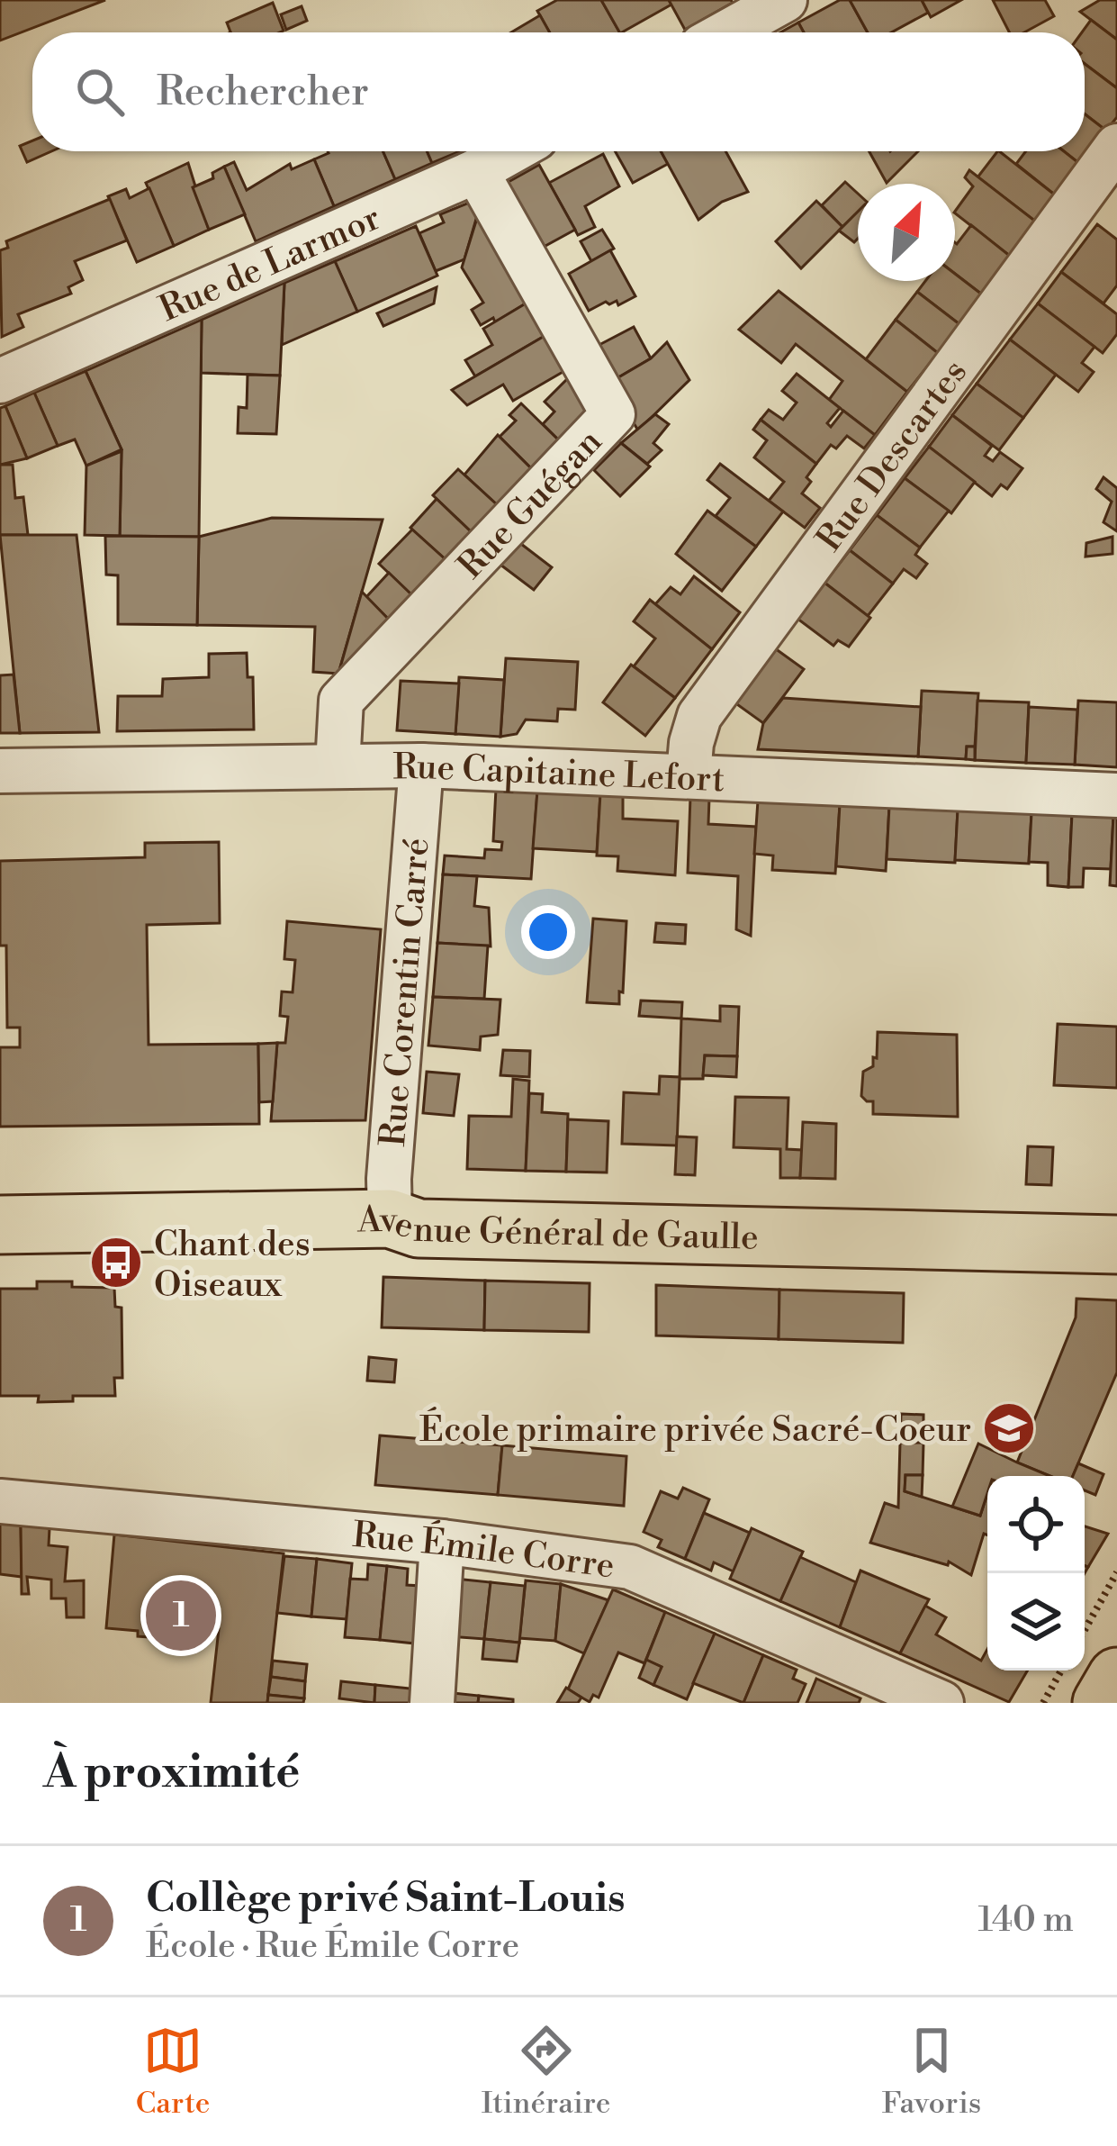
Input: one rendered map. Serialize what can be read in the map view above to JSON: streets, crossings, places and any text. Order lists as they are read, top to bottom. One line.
{"streets":{"main road":["Avenue Général de Gaulle"],"street":["Rue de Larmor","Rue Descartes","Rue Guégan","Rue Capitaine Lefort","Rue Corentin Carré","Rue Émile Corre"]},"crossings":[["Rue de Larmor","Rue Guégan"],["Rue Descartes","Rue Capitaine Lefort"],["Rue Guégan","Rue Capitaine Lefort"],["Rue Capitaine Lefort","Rue Corentin Carré"],["Rue Corentin Carré","Avenue Général de Gaulle"]],"places":{"bus stop":["Chant des Oiseaux"],"school or university":["École primaire privée Sacré-Coeur"]},"north":"top right","page":{"search":"Rechercher","pins":"1","heading":"À proximité","list":[{"mark":"1","name":"Collège privé Saint-Louis","note":"École · Rue Émile Corre","value":"140 m"}],"nav":["Carte","Itinéraire","Favoris"]}}
